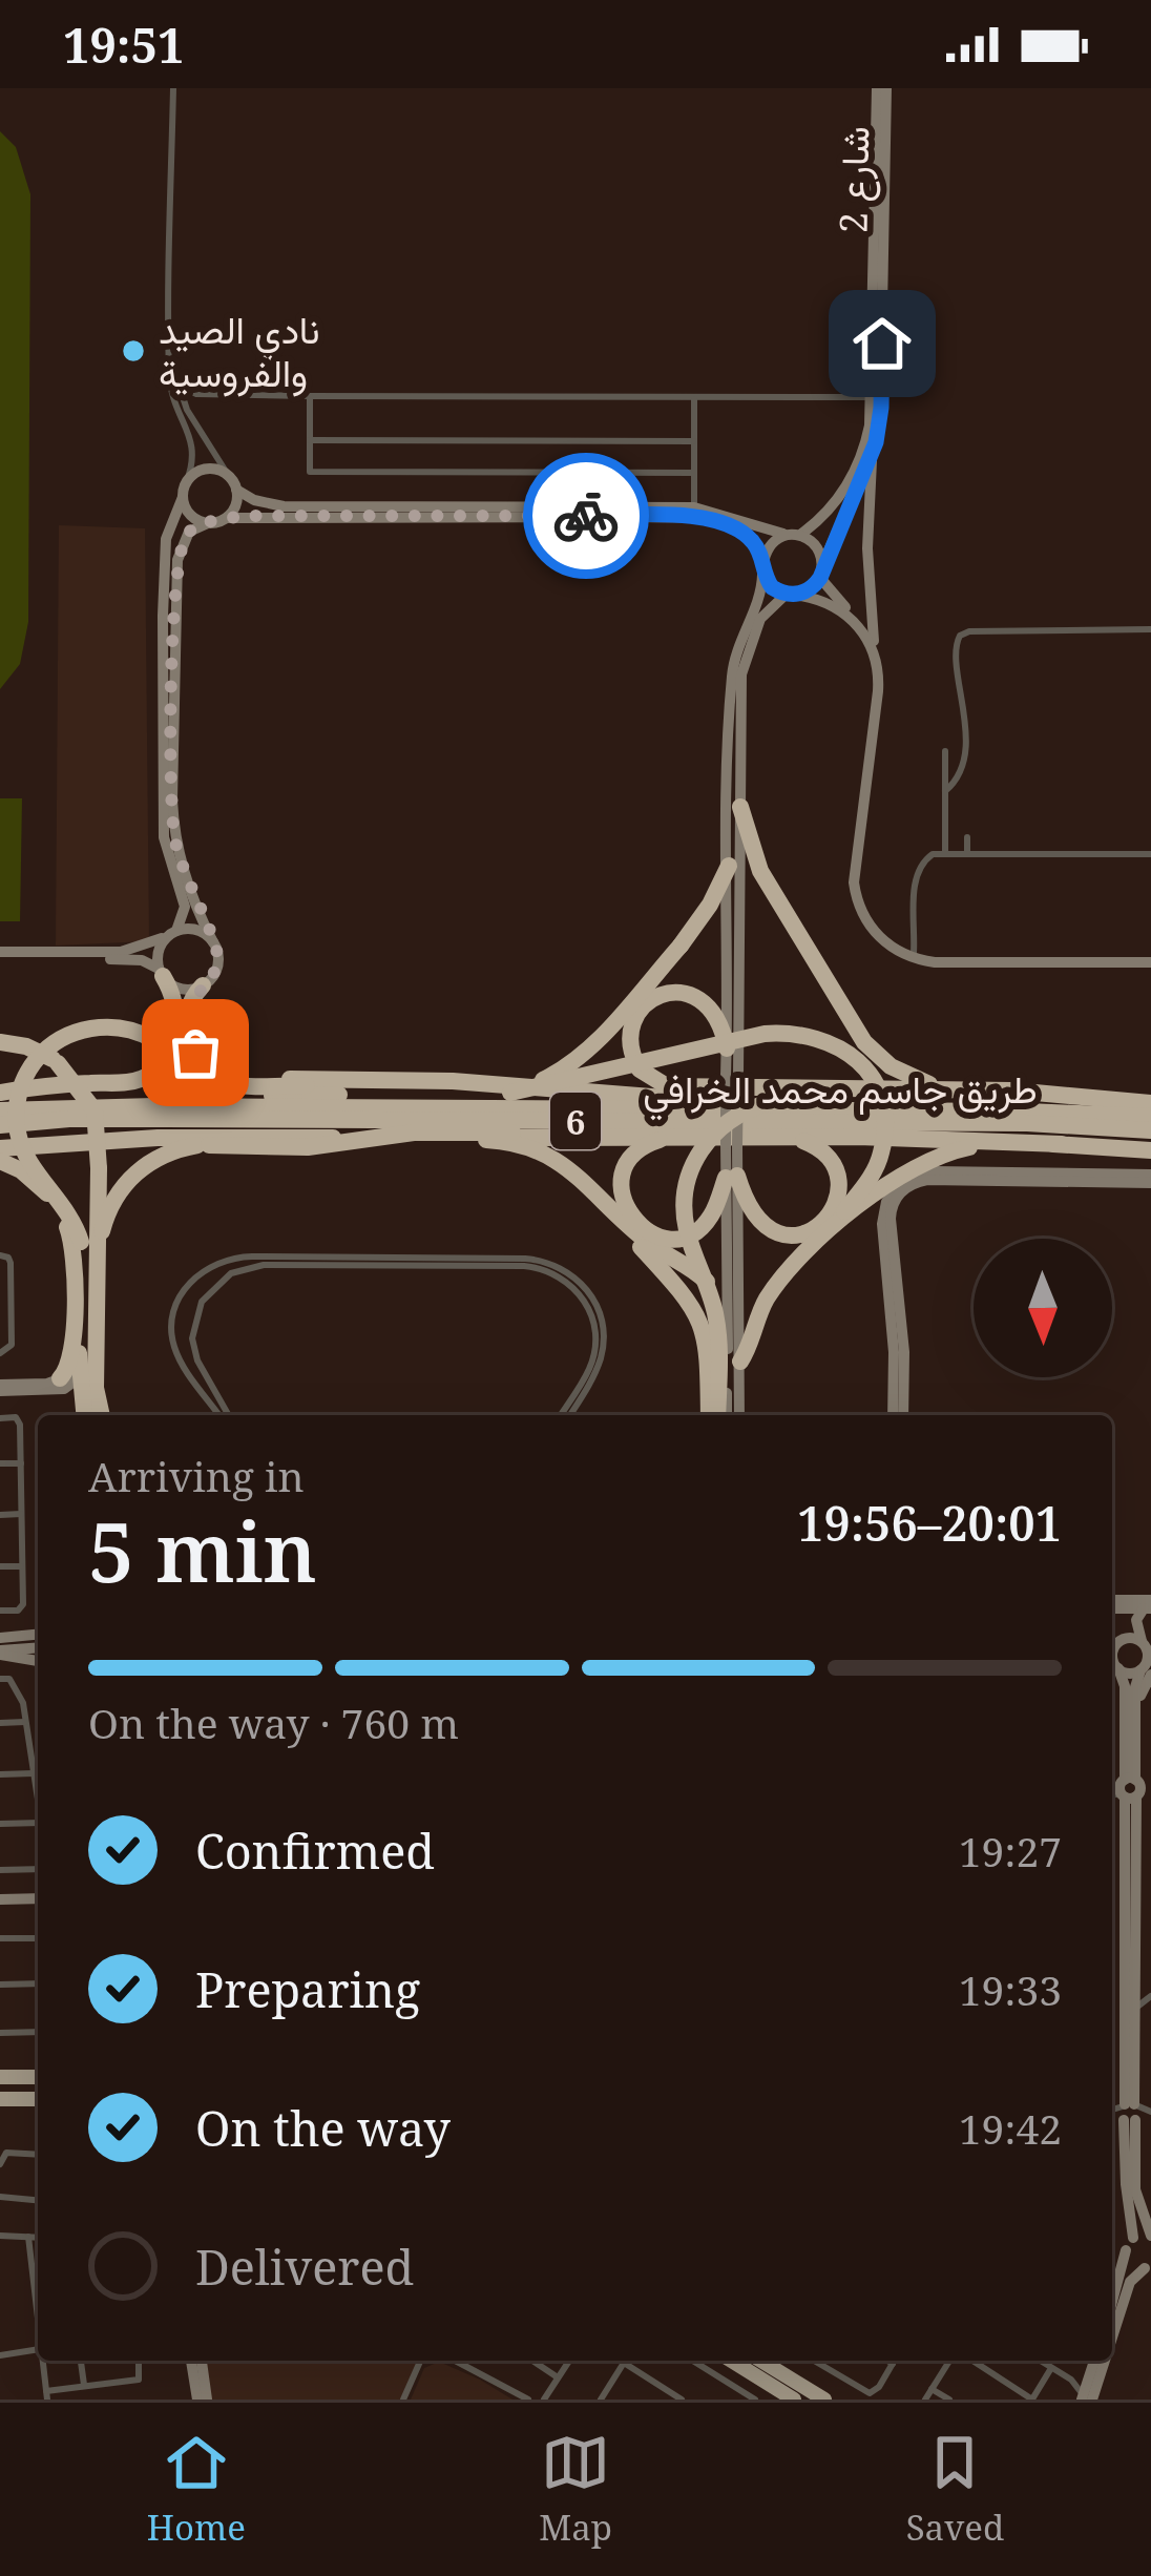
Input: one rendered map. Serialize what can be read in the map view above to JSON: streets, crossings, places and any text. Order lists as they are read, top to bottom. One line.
{"streets":{"highway":["طريق جاسم محمد الخرافي","6"],"street":["شارع 2"]},"places":["نادي الصيد والفروسية"],"north":"bottom","page":{"status":"19:51","heading":["5 min","Arriving in","19:56–20:01"],"bar":"On the way · 760 m","list":[["Confirmed","19:27"],["Preparing","19:33"],["On the way","19:42"],"Delivered"],"tabs":["Home","Map","Saved"]}}
